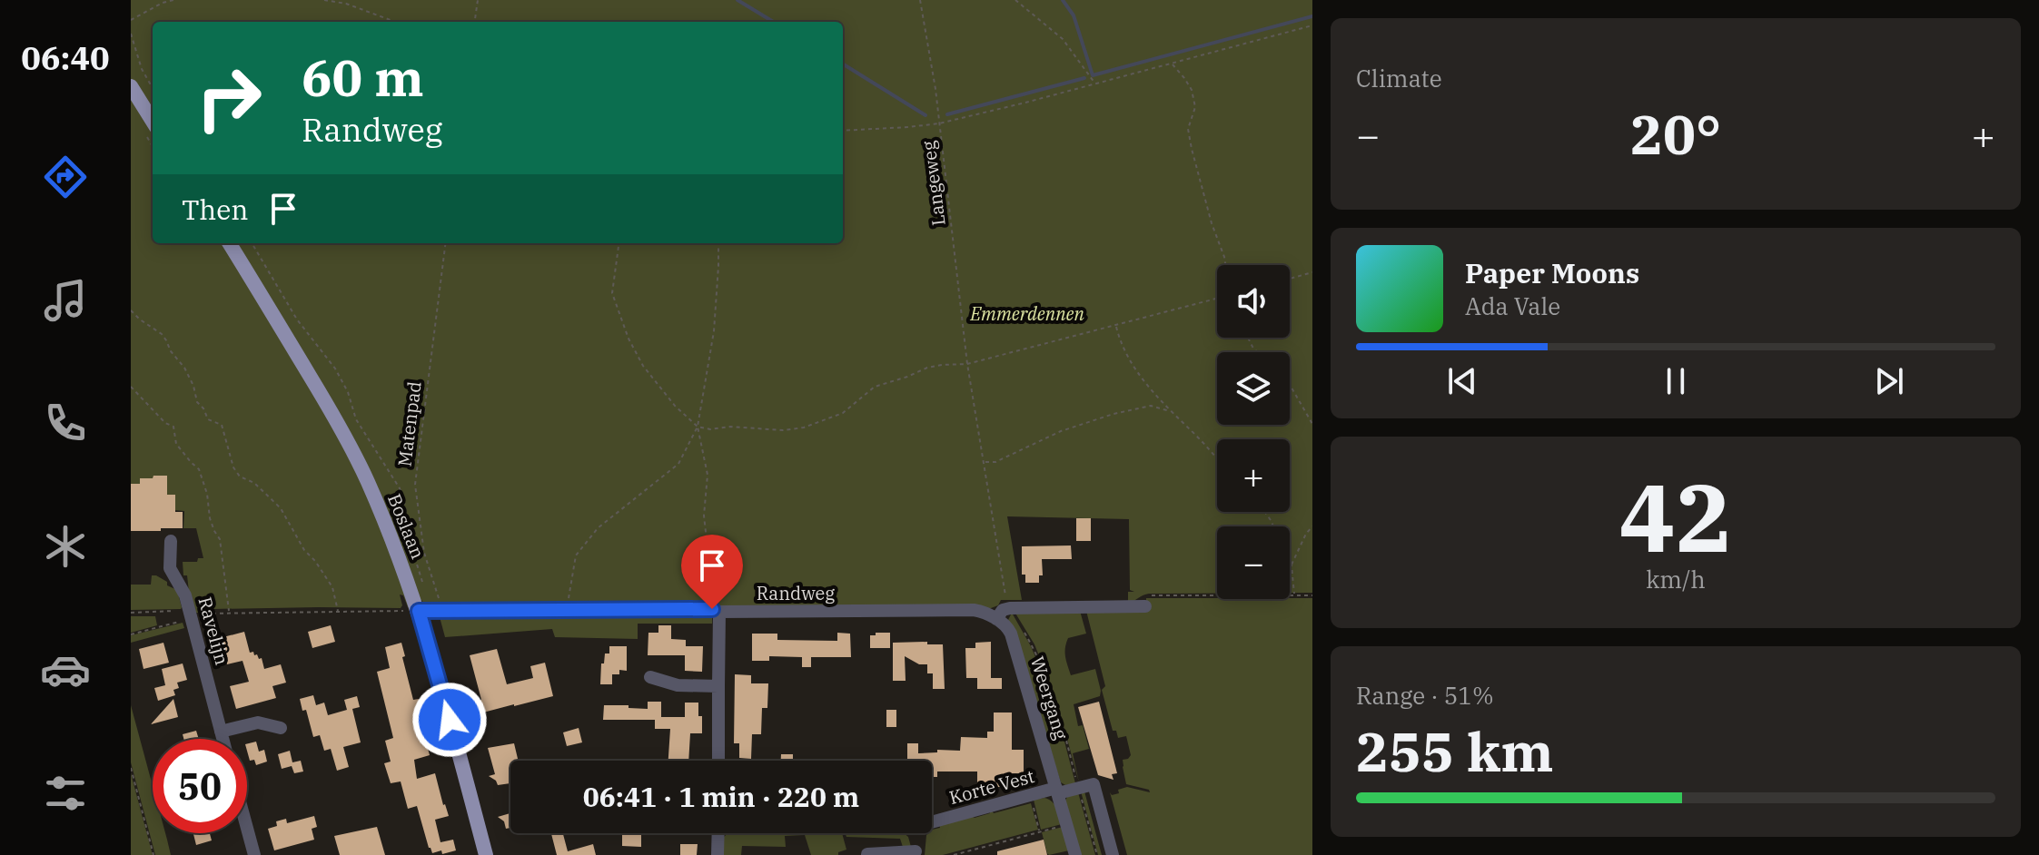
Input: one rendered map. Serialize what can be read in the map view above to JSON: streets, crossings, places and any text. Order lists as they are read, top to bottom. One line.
{"streets":{"main road":["Boslaan"],"street":["Randweg","Ravelijn","Weergang","Korte Vest"],"path":["Langeweg","Matenpad"]},"crossings":[["Matenpad","Randweg"],["Boslaan","Randweg"],["Randweg","Weergang"],["Weergang","Korte Vest"]],"parks":["Emmerdennen"],"page":{"tabs":"06:40","tile":["Climate",["42","km/h"],["Range · 51%","255 km"]],"turn":["60 m","Randweg"],"heat":["−","20°","+"],"then":"Then","song":["Paper Moons","Ada Vale"],"map_buttons":["+","−"],"limit":"50","trip":"06:41 · 1 min · 220 m"}}
